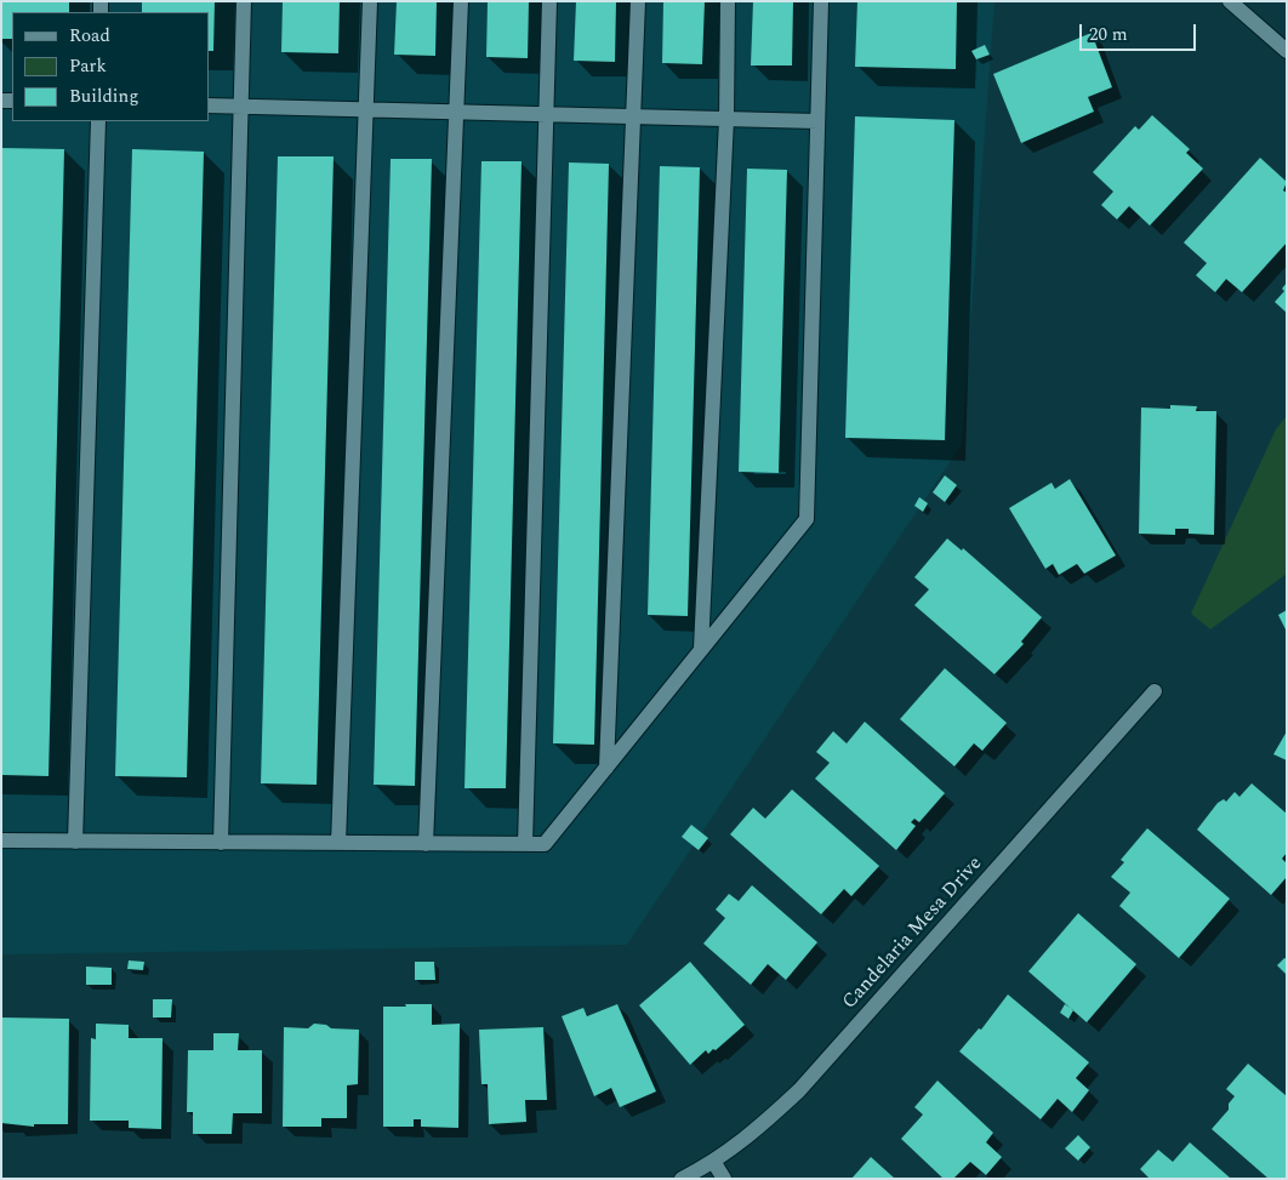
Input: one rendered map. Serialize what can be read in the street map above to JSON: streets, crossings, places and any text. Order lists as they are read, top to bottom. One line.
{"streets":{"street":["Candelaria Mesa Drive"]},"legend":["Road","Park","Building"],"scale_bar":"20 m"}
